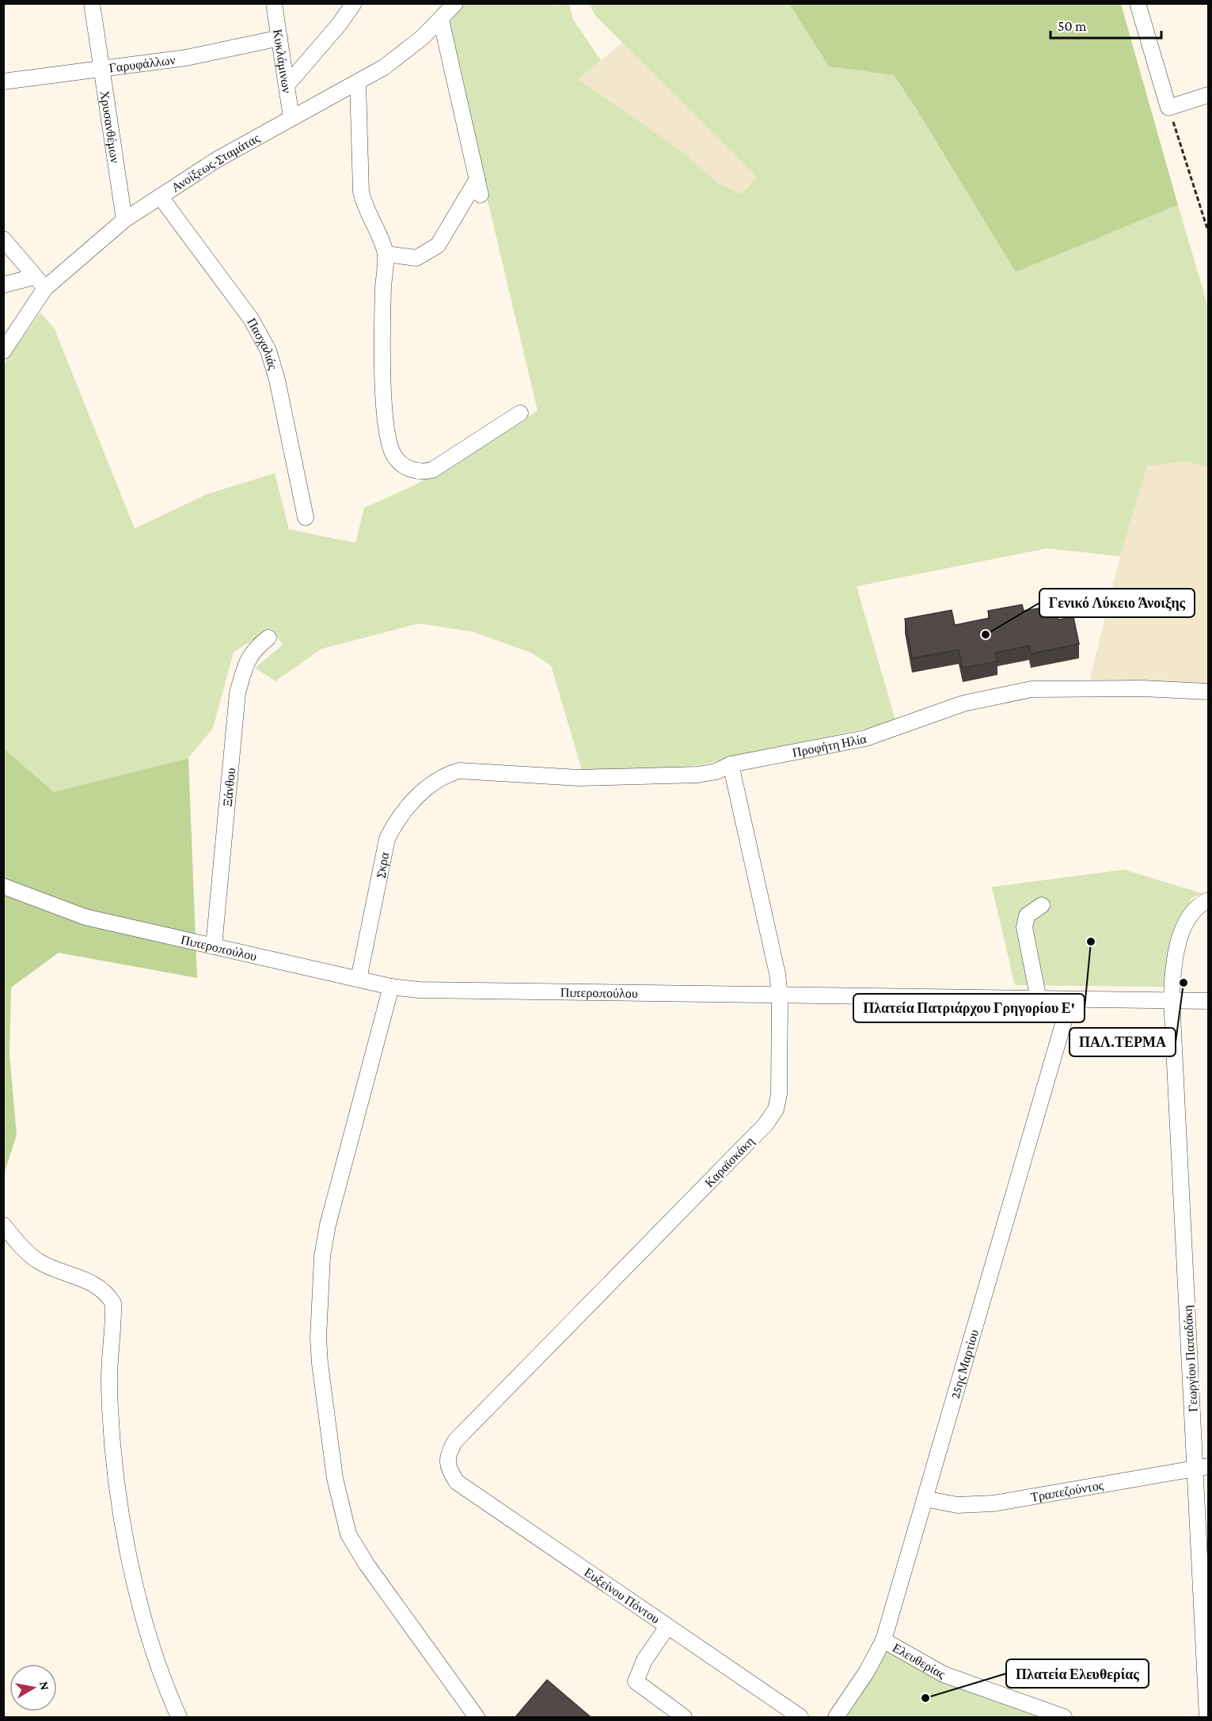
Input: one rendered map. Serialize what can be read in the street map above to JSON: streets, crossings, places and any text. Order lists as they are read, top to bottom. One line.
{"streets":{"street":["Κυκλάμινων","Γαρυφάλλων","Χρυσανθέμων","Ανοίξεως-Σταμάτας","Πασχαλιάς","Προφήτη Ηλία","Ξάνθου","Σκρα","Πιπεροπούλου","Καραϊσκάκη","Γεωργίου Παπαδάκη","25ης Μαρτίου","Τραπεζούντος","Ευξείνου Πόντου","Ελευθερίας"]},"crossings":[["Κυκλάμινων","Γαρυφάλλων"],["Κυκλάμινων","Ανοίξεως-Σταμάτας"],["Γαρυφάλλων","Χρυσανθέμων"],["Χρυσανθέμων","Ανοίξεως-Σταμάτας"],["Ανοίξεως-Σταμάτας","Πασχαλιάς"],["Προφήτη Ηλία","Σκρα"],["Προφήτη Ηλία","Καραϊσκάκη"],["Ξάνθου","Πιπεροπούλου"],["Σκρα","Πιπεροπούλου"],["Πιπεροπούλου","Καραϊσκάκη"],["Πιπεροπούλου","Γεωργίου Παπαδάκη"],["Πιπεροπούλου","25ης Μαρτίου"],["Καραϊσκάκη","Ευξείνου Πόντου"],["Γεωργίου Παπαδάκη","Τραπεζούντος"],["25ης Μαρτίου","Τραπεζούντος"],["25ης Μαρτίου","Ελευθερίας"]],"places":["Γενικό Λύκειο Άνοιξης","Πλατεία Πατριάρχου Γρηγορίου Ε'","ΠΑΛ.ΤΕΡΜΑ","Πλατεία Ελευθερίας"],"scale_bar":"50 m","north":"right"}
